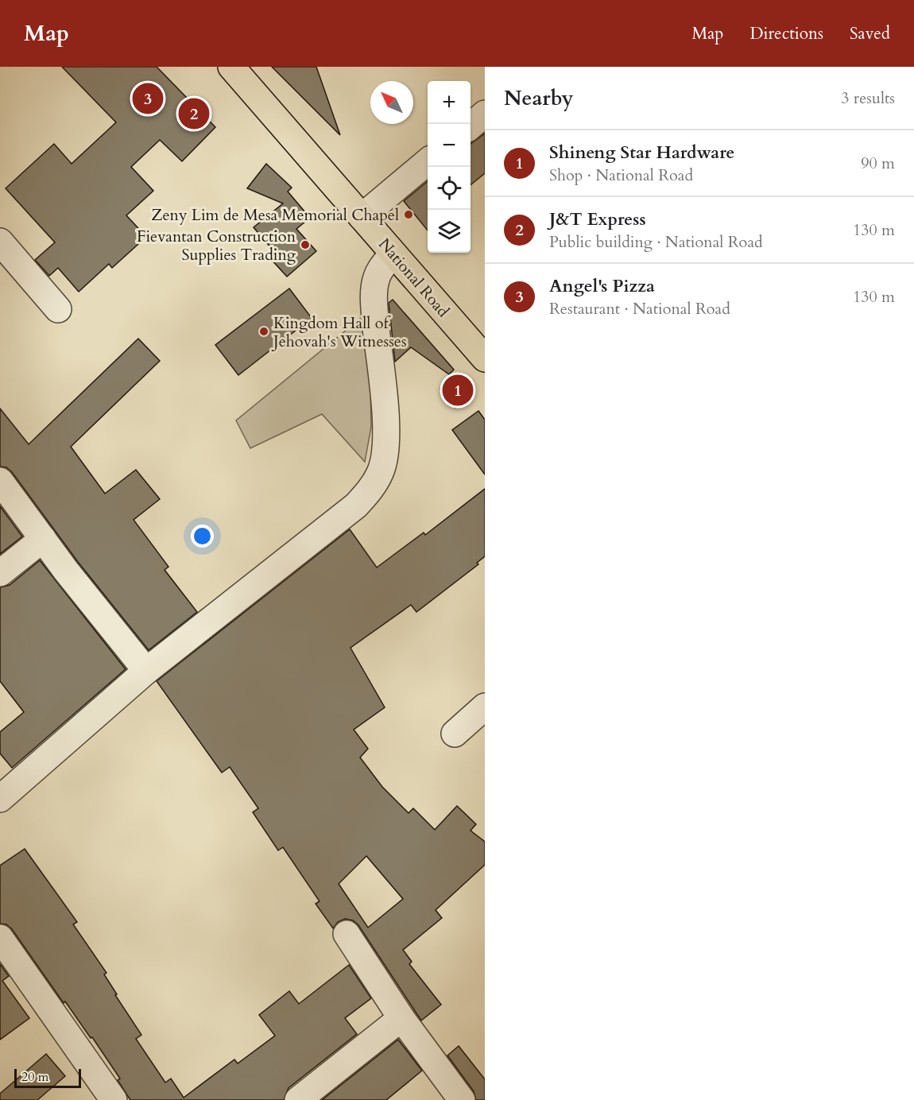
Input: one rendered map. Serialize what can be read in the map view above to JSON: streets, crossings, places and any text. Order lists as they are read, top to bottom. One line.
{"streets":{"highway":["National Road"]},"places":["Zeny Lim de Mesa Memorial Chapel","Fievantan Construction Supplies Trading","Kingdom Hall of Jehovah's Witnesses"],"scale_bar":"20 m","north":"top left","page":{"header":"Map","nav":["Map","Directions","Saved"],"heading":["Nearby","3 results"],"map_buttons":["+","−"],"pins":["3","2","1"],"list":[{"mark":"1","name":"Shineng Star Hardware","note":"Shop · National Road","value":"90 m"},{"mark":"2","name":"J&T Express","note":"Public building · National Road","value":"130 m"},{"mark":"3","name":"Angel's Pizza","note":"Restaurant · National Road","value":"130 m"}],"scale":"20 m"}}
